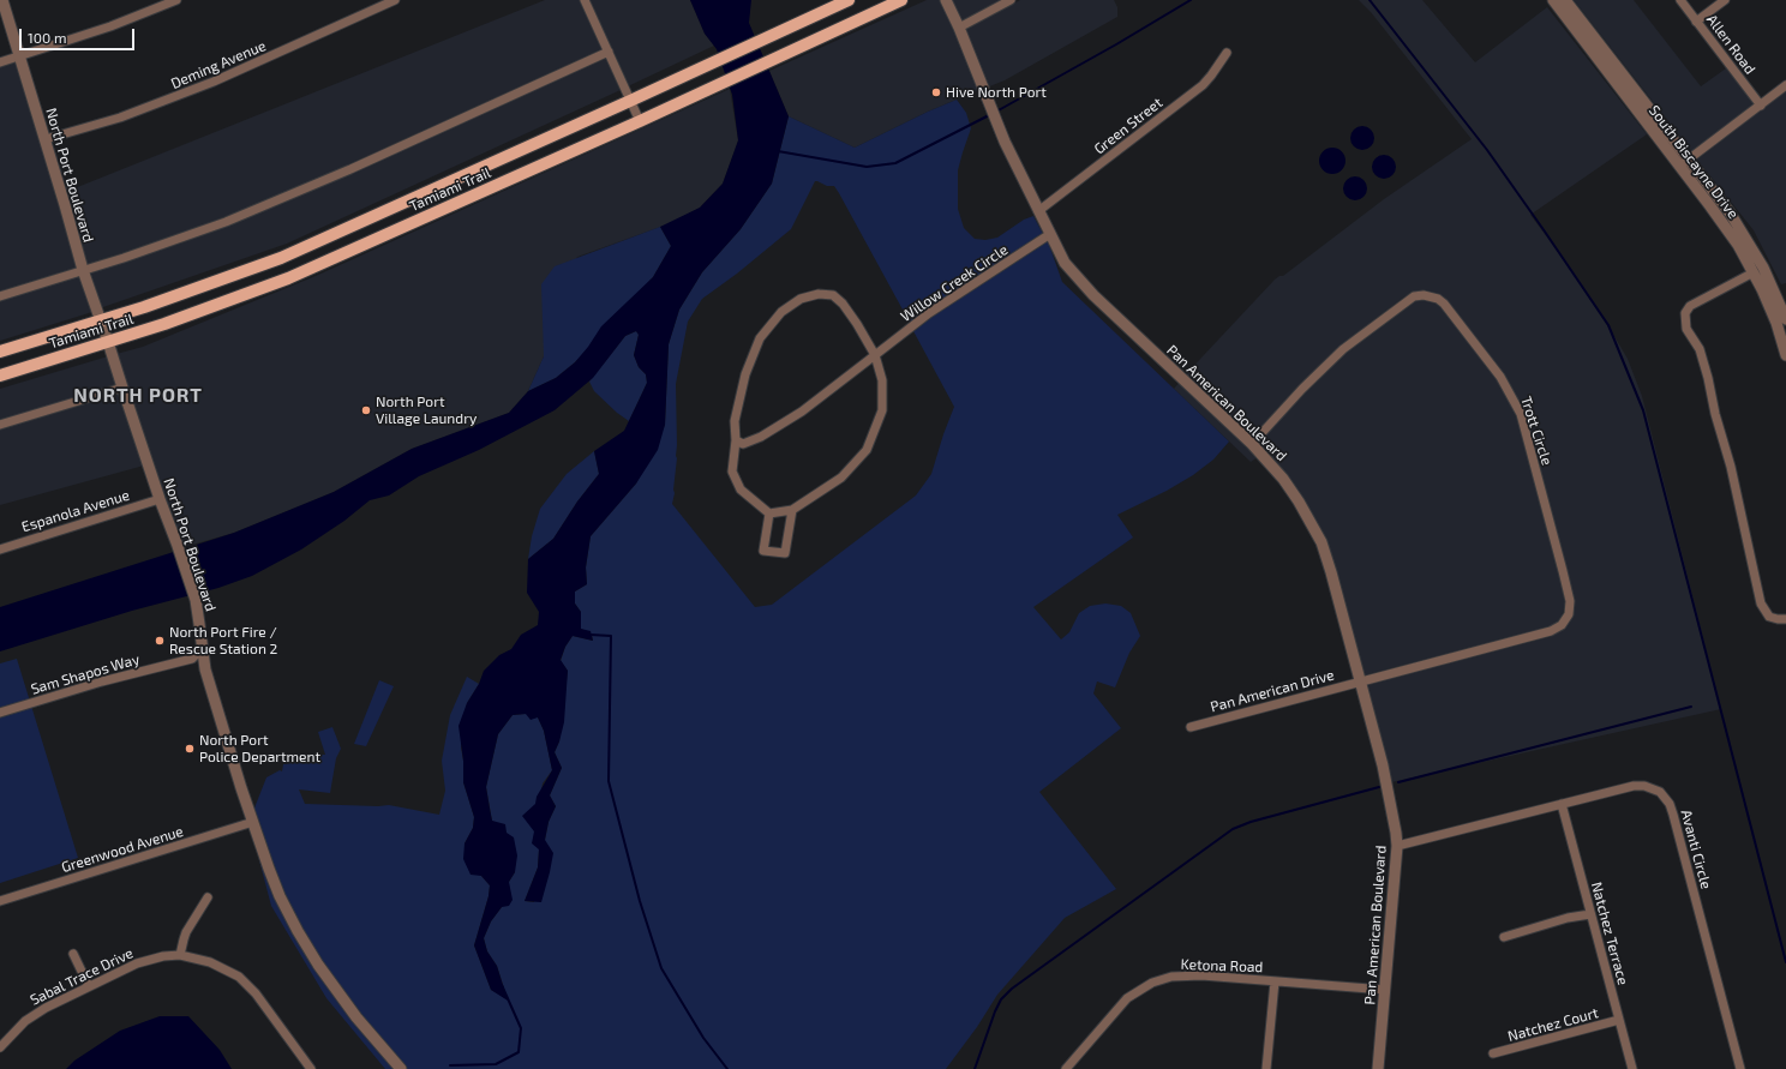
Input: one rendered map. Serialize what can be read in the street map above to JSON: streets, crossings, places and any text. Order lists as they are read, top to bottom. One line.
{"streets":{"main road":["Tamiami Trail"],"street":["Allen Road","Deming Avenue","Green Street","South Biscayne Drive","North Port Boulevard","Willow Creek Circle","Pan American Boulevard","Trott Circle","Espanola Avenue","Sam Shapos Way","Pan American Drive","Greenwood Avenue","Avanti Circle","Natchez Terrace","Ketona Road","Sabal Trace Drive","Natchez Court"]},"crossings":[["Deming Avenue","North Port Boulevard"],["Green Street","Pan American Boulevard"],["North Port Boulevard","Tamiami Trail"],["North Port Boulevard","Espanola Avenue"],["North Port Boulevard","Sam Shapos Way"],["North Port Boulevard","Greenwood Avenue"],["Willow Creek Circle","Pan American Boulevard"],["Pan American Boulevard","Trott Circle"],["Pan American Boulevard","Pan American Drive"],["Pan American Boulevard","Avanti Circle"],["Pan American Boulevard","Ketona Road"],["Trott Circle","Pan American Drive"],["Avanti Circle","Natchez Terrace"],["Natchez Terrace","Natchez Court"]],"districts":["NORTH PORT"],"places":["Hive North Port","North Port Village Laundry","North Port Fire / Rescue Station 2","North Port Police Department"],"scale_bar":"100 m"}
